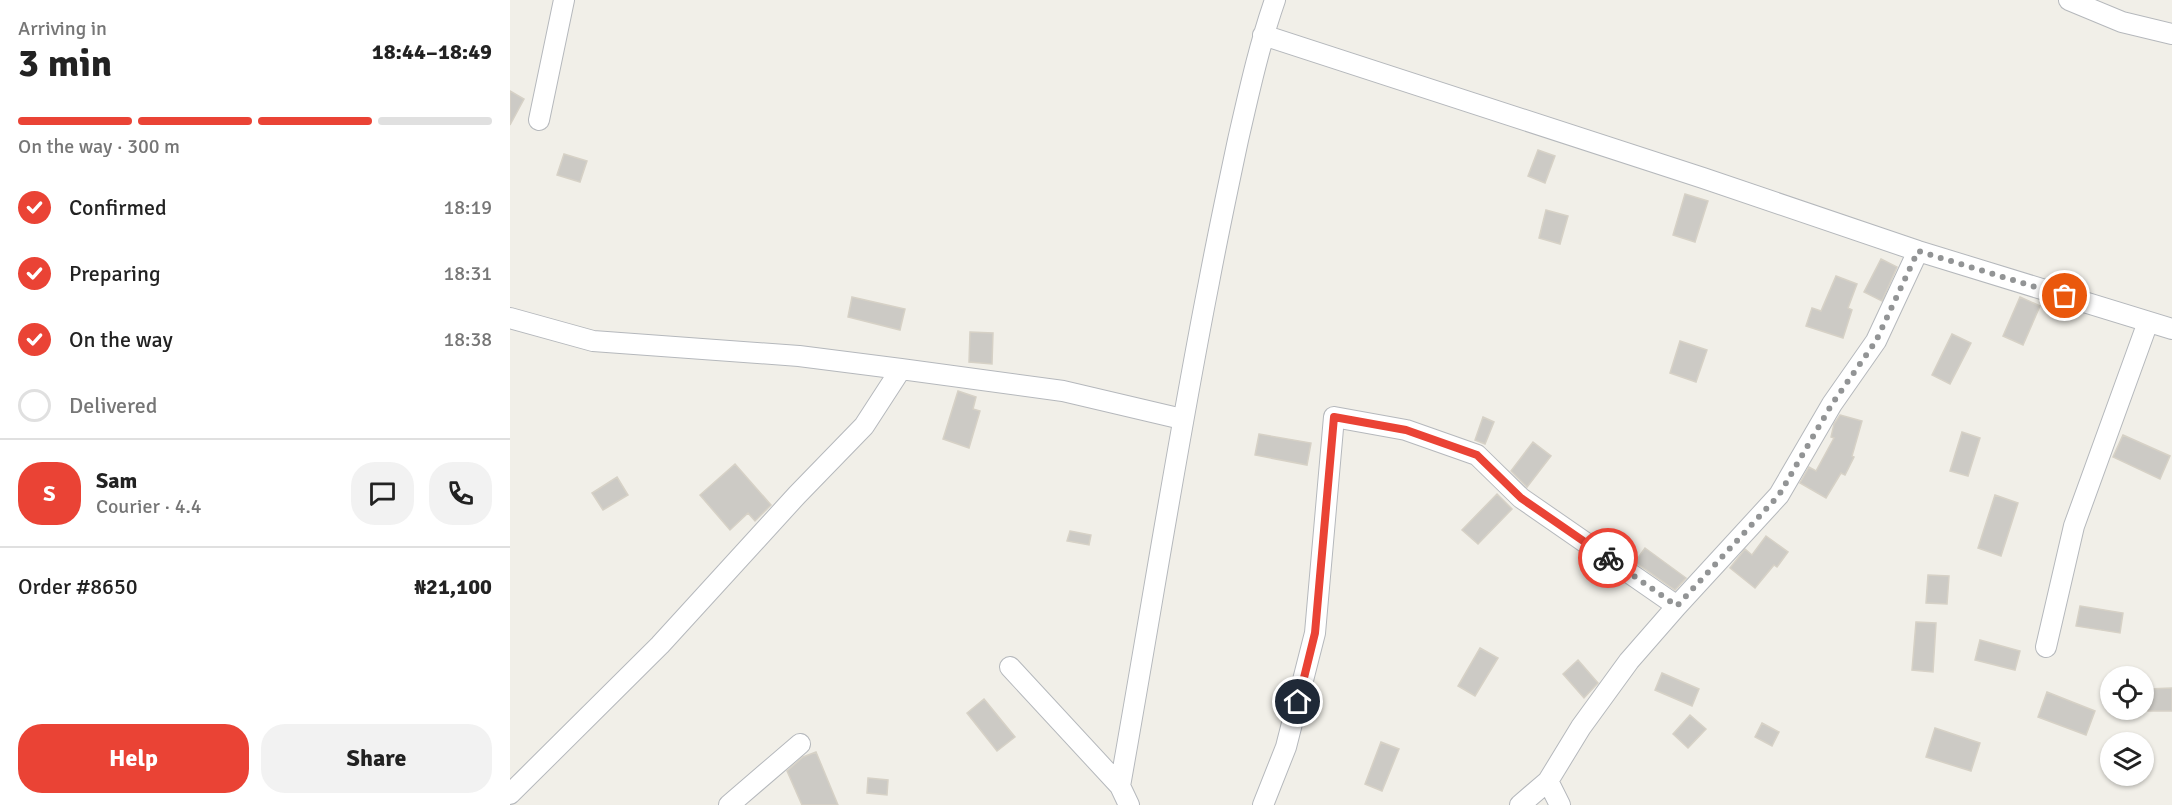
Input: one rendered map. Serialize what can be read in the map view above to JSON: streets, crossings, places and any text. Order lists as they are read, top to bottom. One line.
{"page":{"heading":["3 min","Arriving in","18:44–18:49"],"panel":["Sam","Courier · 4.4","Order #8650","₦21,100"],"bar":"On the way · 300 m","list":[["Confirmed","18:19"],["Preparing","18:31"],["On the way","18:38"],"Delivered"],"round":"S","buttons":["Help","Share"]}}
